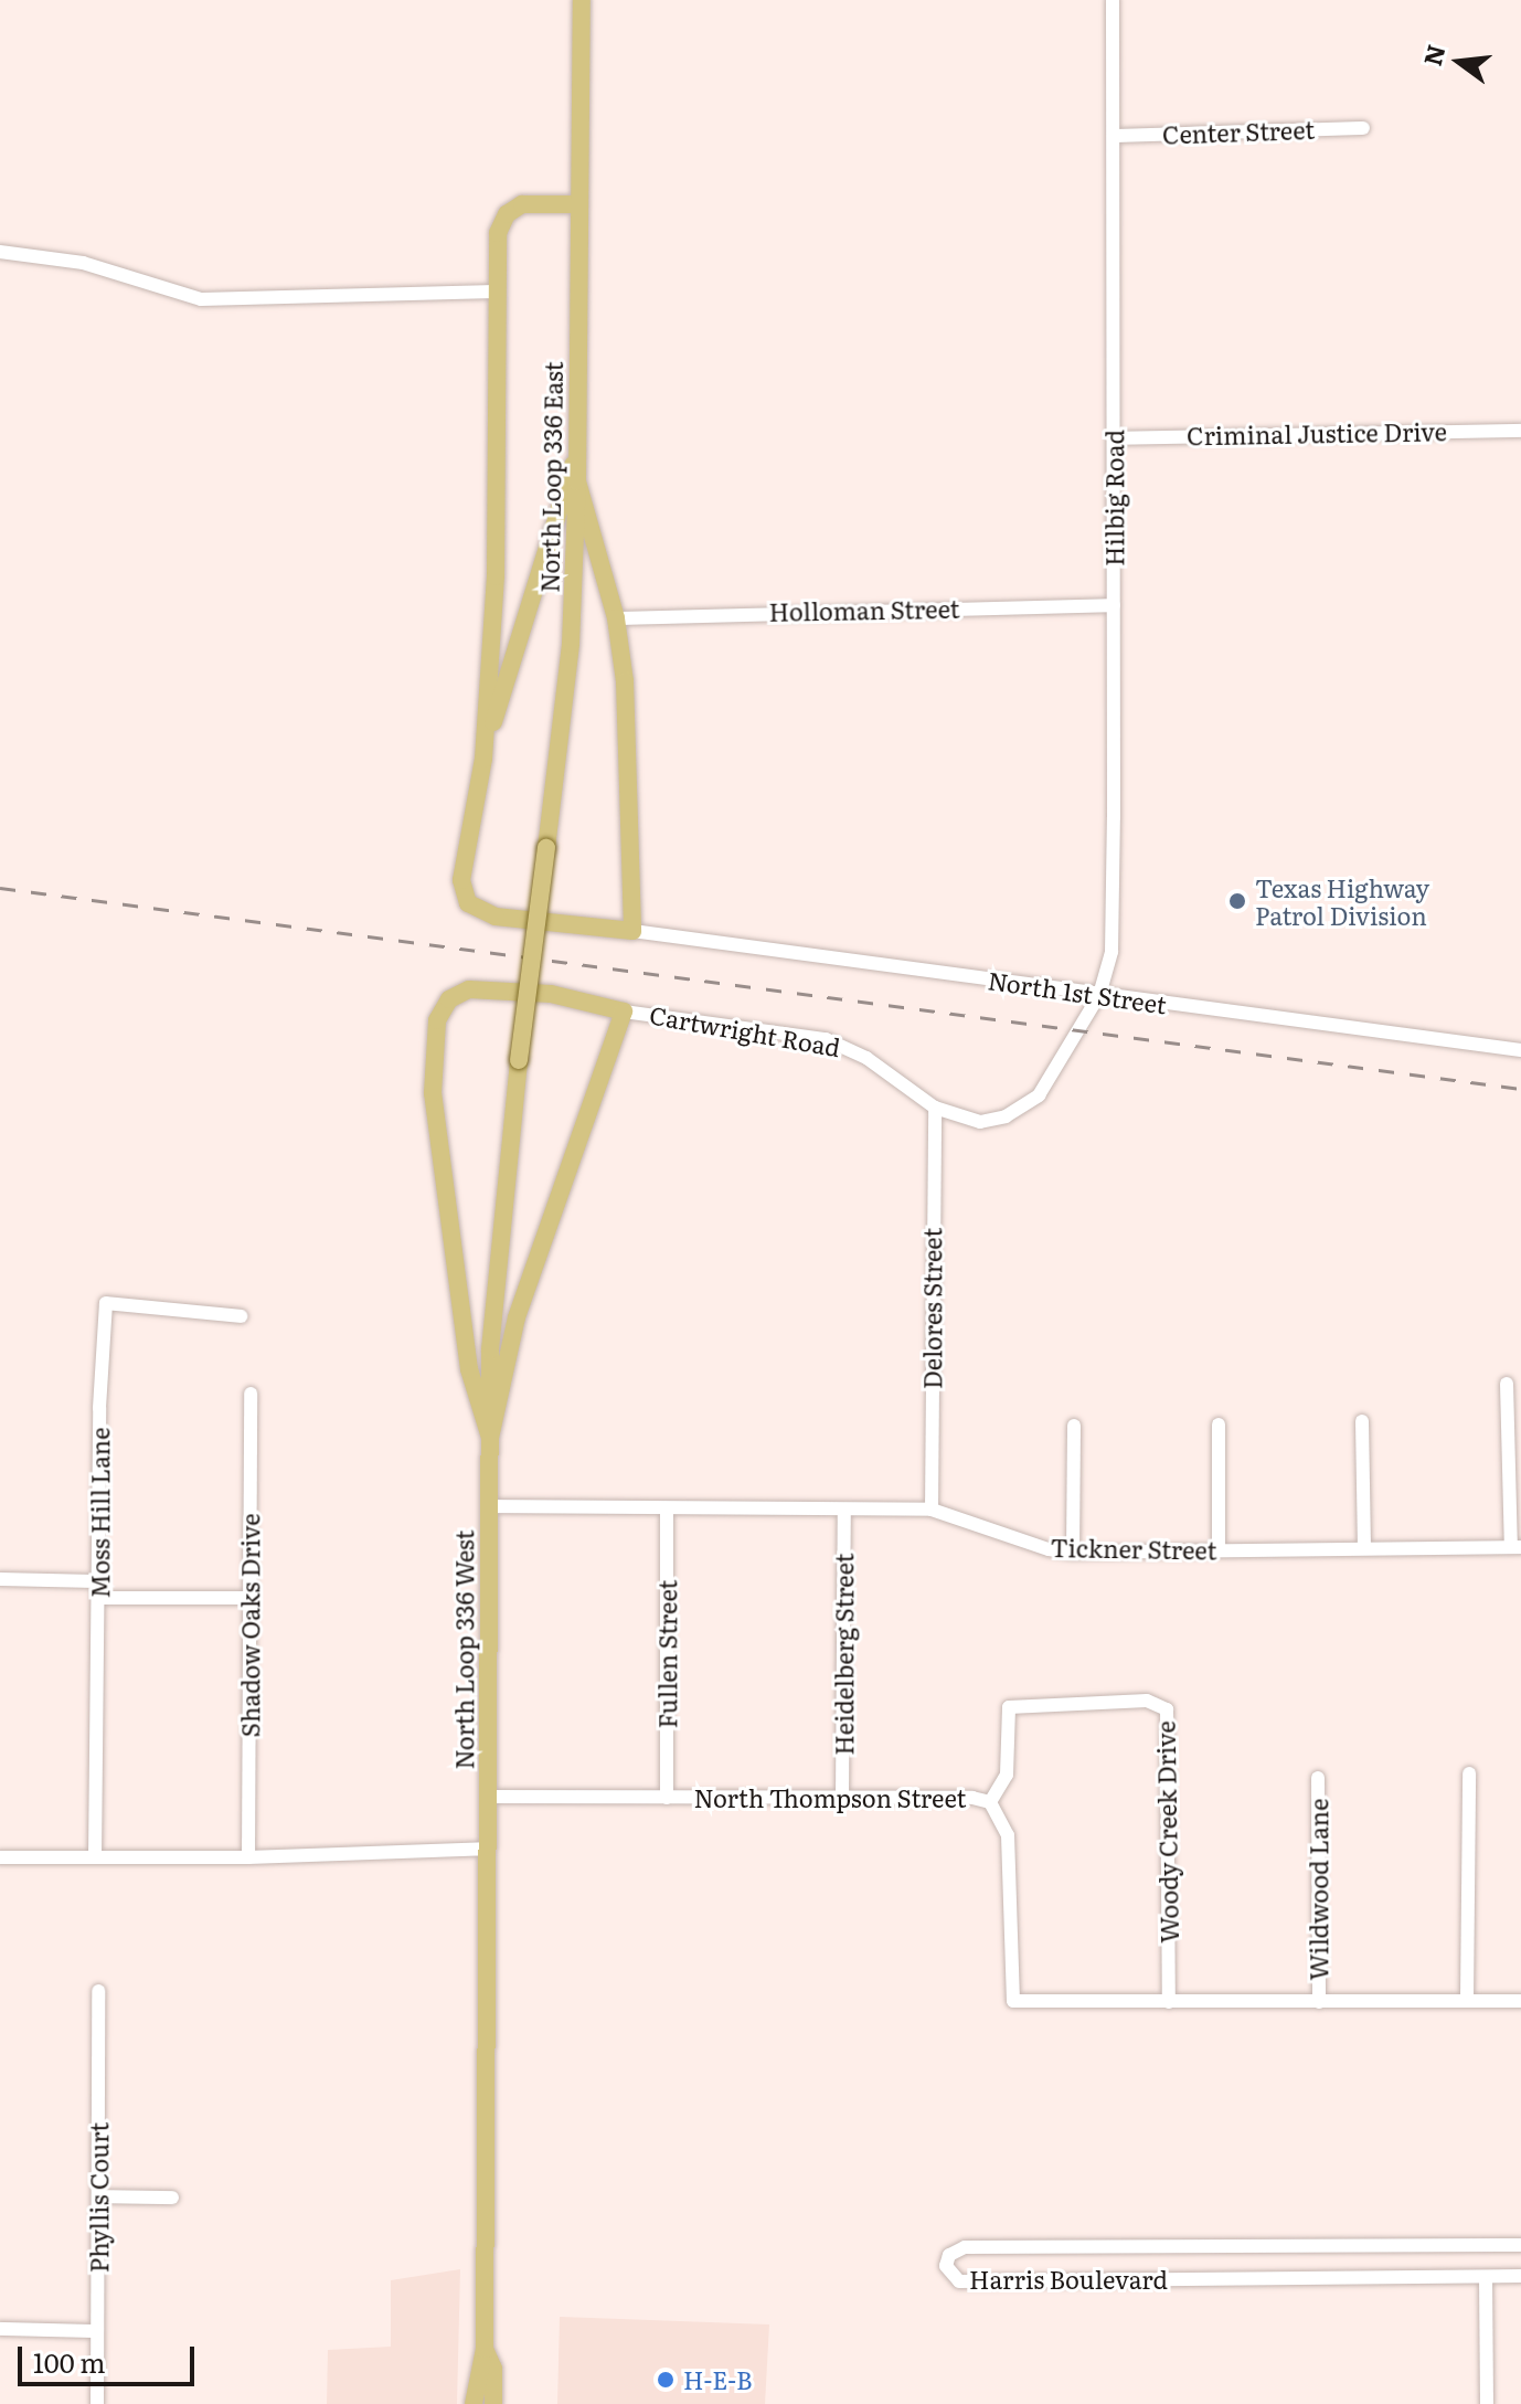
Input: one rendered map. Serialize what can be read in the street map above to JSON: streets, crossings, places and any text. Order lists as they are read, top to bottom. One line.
{"streets":{"main road":["North Loop 336 East","North Loop 336 West"],"street":["Center Street","Criminal Justice Drive","Hilbig Road","Holloman Street","North 1st Street","Cartwright Road","Delores Street","Moss Hill Lane","Tickner Street","Shadow Oaks Drive","Fullen Street","Heidelberg Street","North Thompson Street","Woody Creek Drive","Wildwood Lane","Phyllis Court","Harris Boulevard"]},"crossings":[["Center Street","Hilbig Road"],["Criminal Justice Drive","Hilbig Road"],["North Loop 336 East","North Loop 336 West"],["Hilbig Road","Holloman Street"],["Hilbig Road","North 1st Street"],["Hilbig Road","Cartwright Road"],["North 1st Street","Cartwright Road"],["Cartwright Road","Delores Street"],["Delores Street","Tickner Street"],["Tickner Street","North Loop 336 West"],["Tickner Street","Fullen Street"],["Tickner Street","Heidelberg Street"],["North Loop 336 West","North Thompson Street"],["Fullen Street","North Thompson Street"],["Heidelberg Street","North Thompson Street"],["North Thompson Street","Woody Creek Drive"],["North Thompson Street","Wildwood Lane"]],"places":["Texas Highway Patrol Division","H-E-B"],"scale_bar":"100 m","north":"left"}
